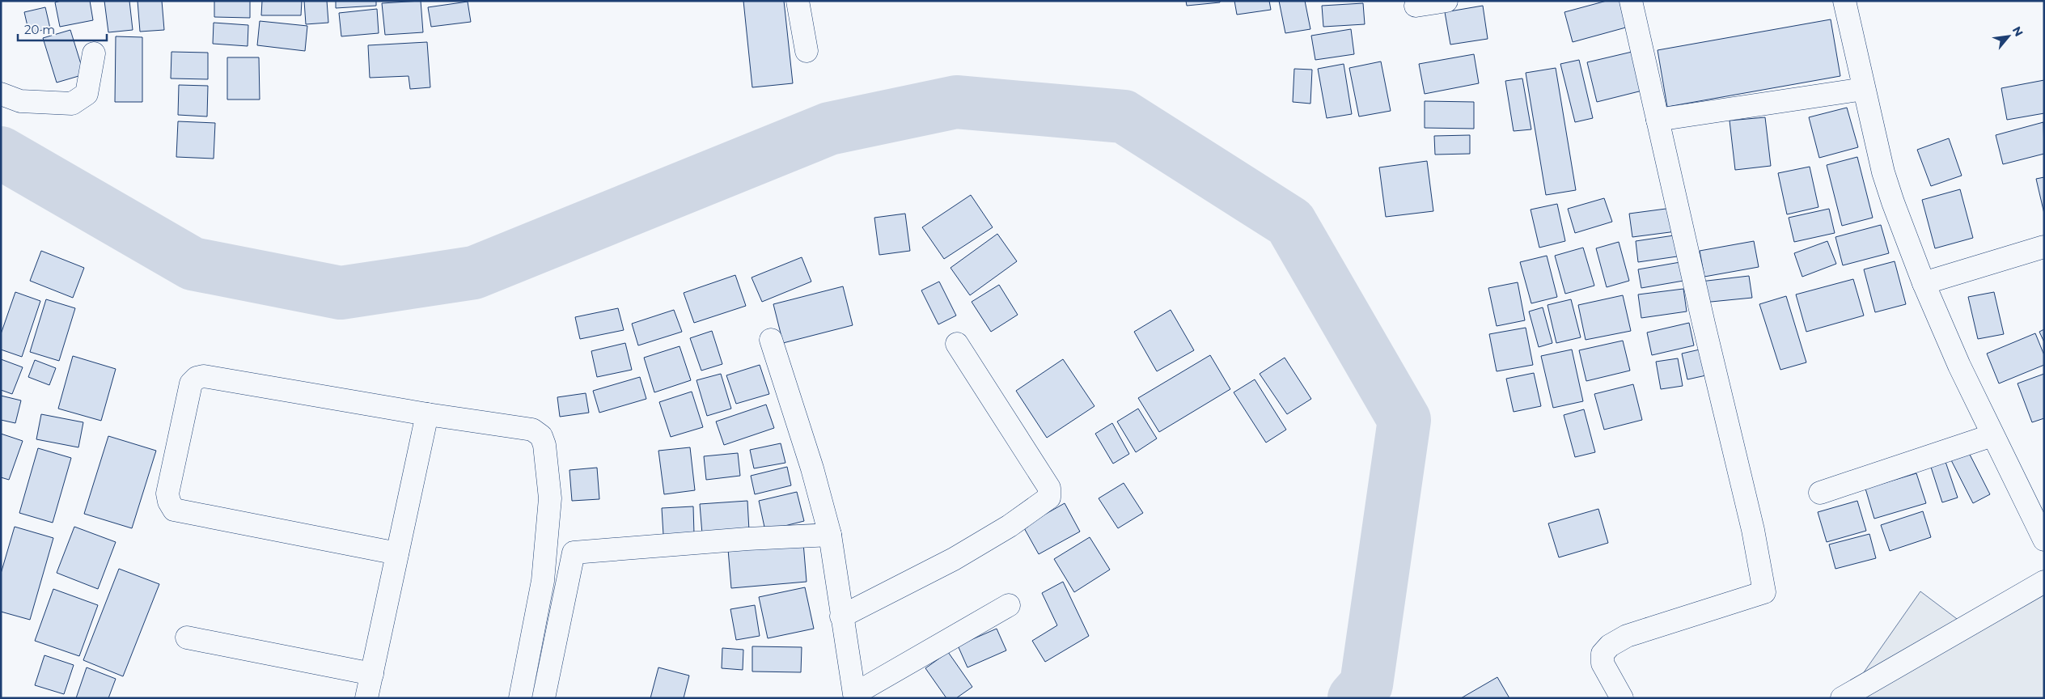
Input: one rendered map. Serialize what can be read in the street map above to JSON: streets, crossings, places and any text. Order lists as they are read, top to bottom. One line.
{"scale_bar":"20 m","north":"top right"}
